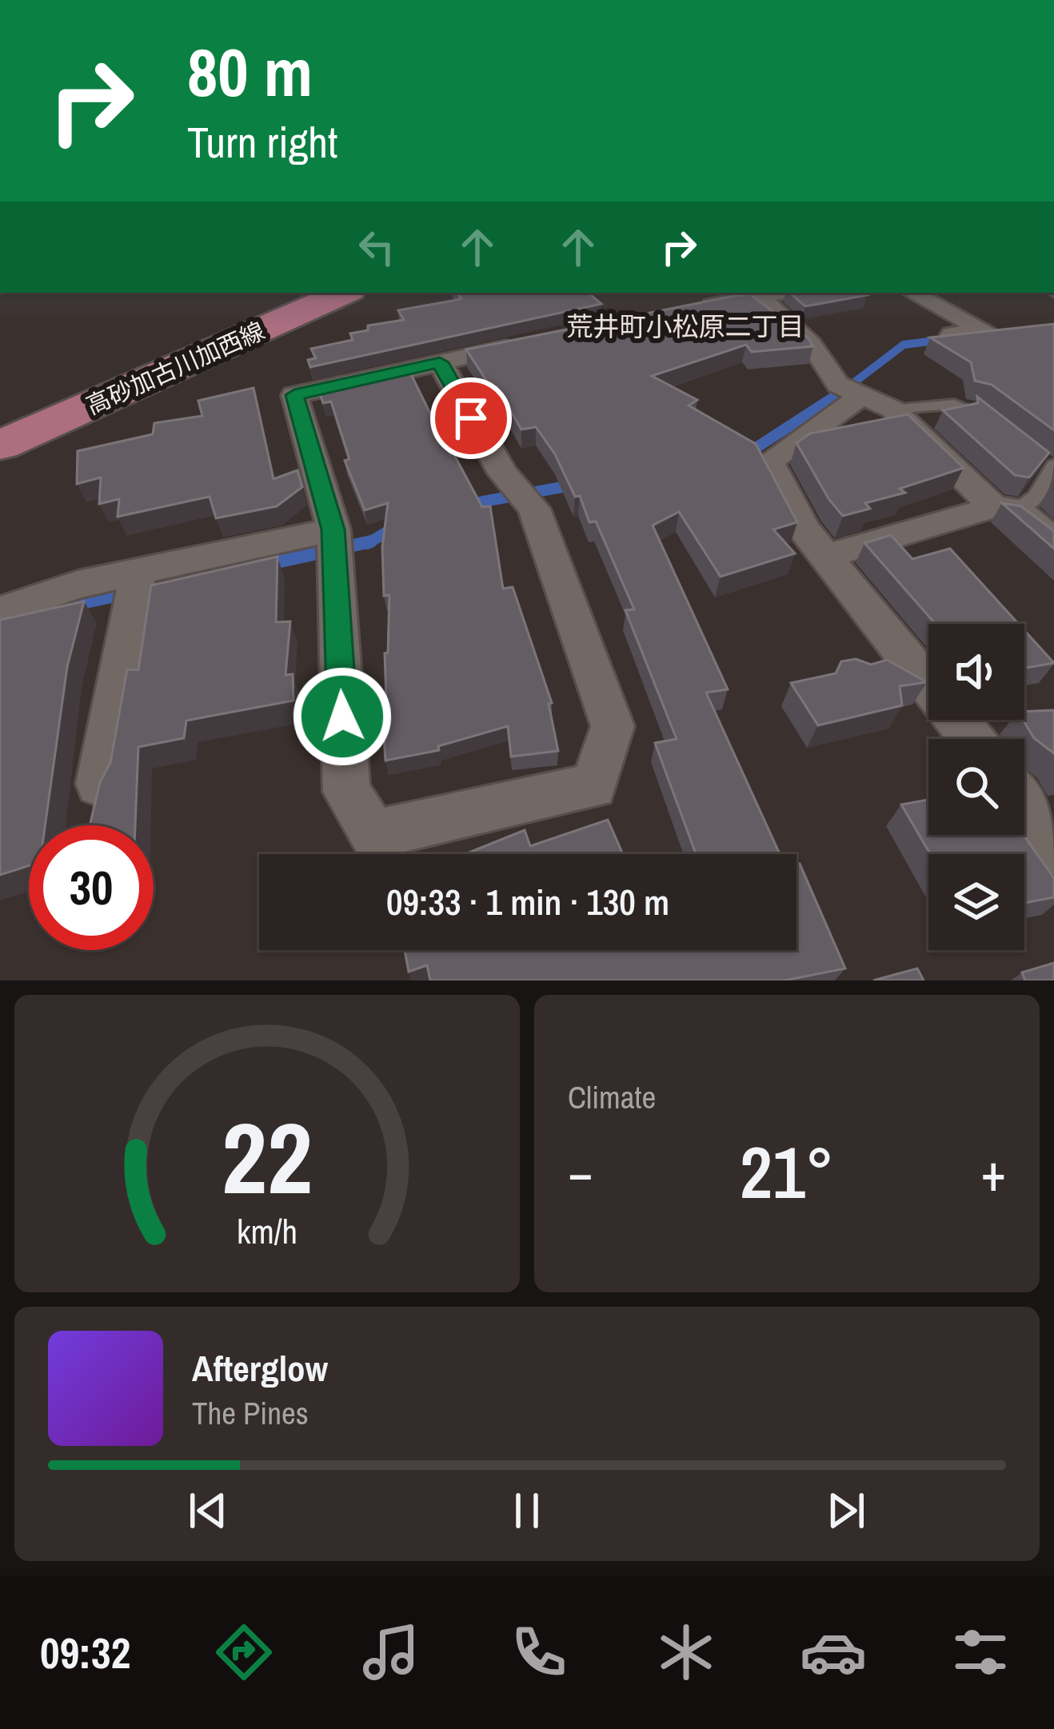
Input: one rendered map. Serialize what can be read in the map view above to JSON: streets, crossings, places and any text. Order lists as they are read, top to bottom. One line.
{"streets":{"main road":["高砂加古川加西線"]},"districts":["荒井町小松原二丁目"],"page":{"turn":["80 m","Turn right"],"limit":"30","trip":"09:33 · 1 min · 130 m","tile":"Climate","heat":["−","21°","+"],"song":["Afterglow","The Pines"],"tabs":"09:32","gauge":["22","km/h"]}}
